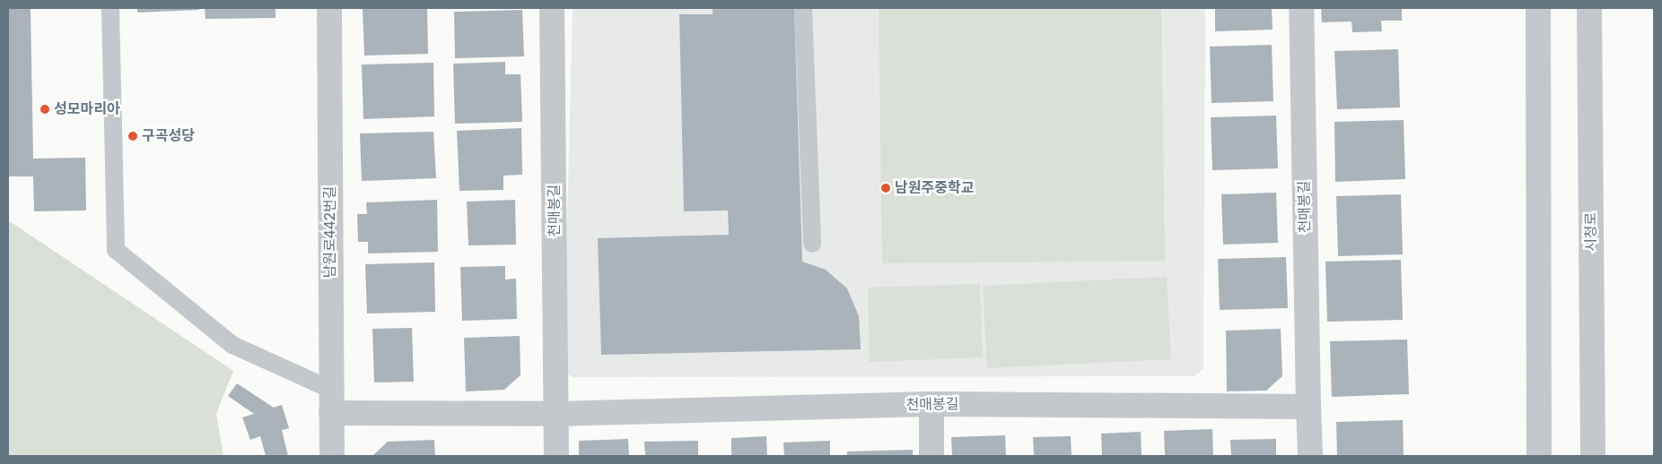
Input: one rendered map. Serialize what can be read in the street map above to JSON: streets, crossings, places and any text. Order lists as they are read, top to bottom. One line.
{"streets":{"street":["천매봉길","남원로442번길","시청로"]},"crossings":[["천매봉길","남원로442번길"]],"places":["성모마리아","구곡성당","남원주중학교"]}
